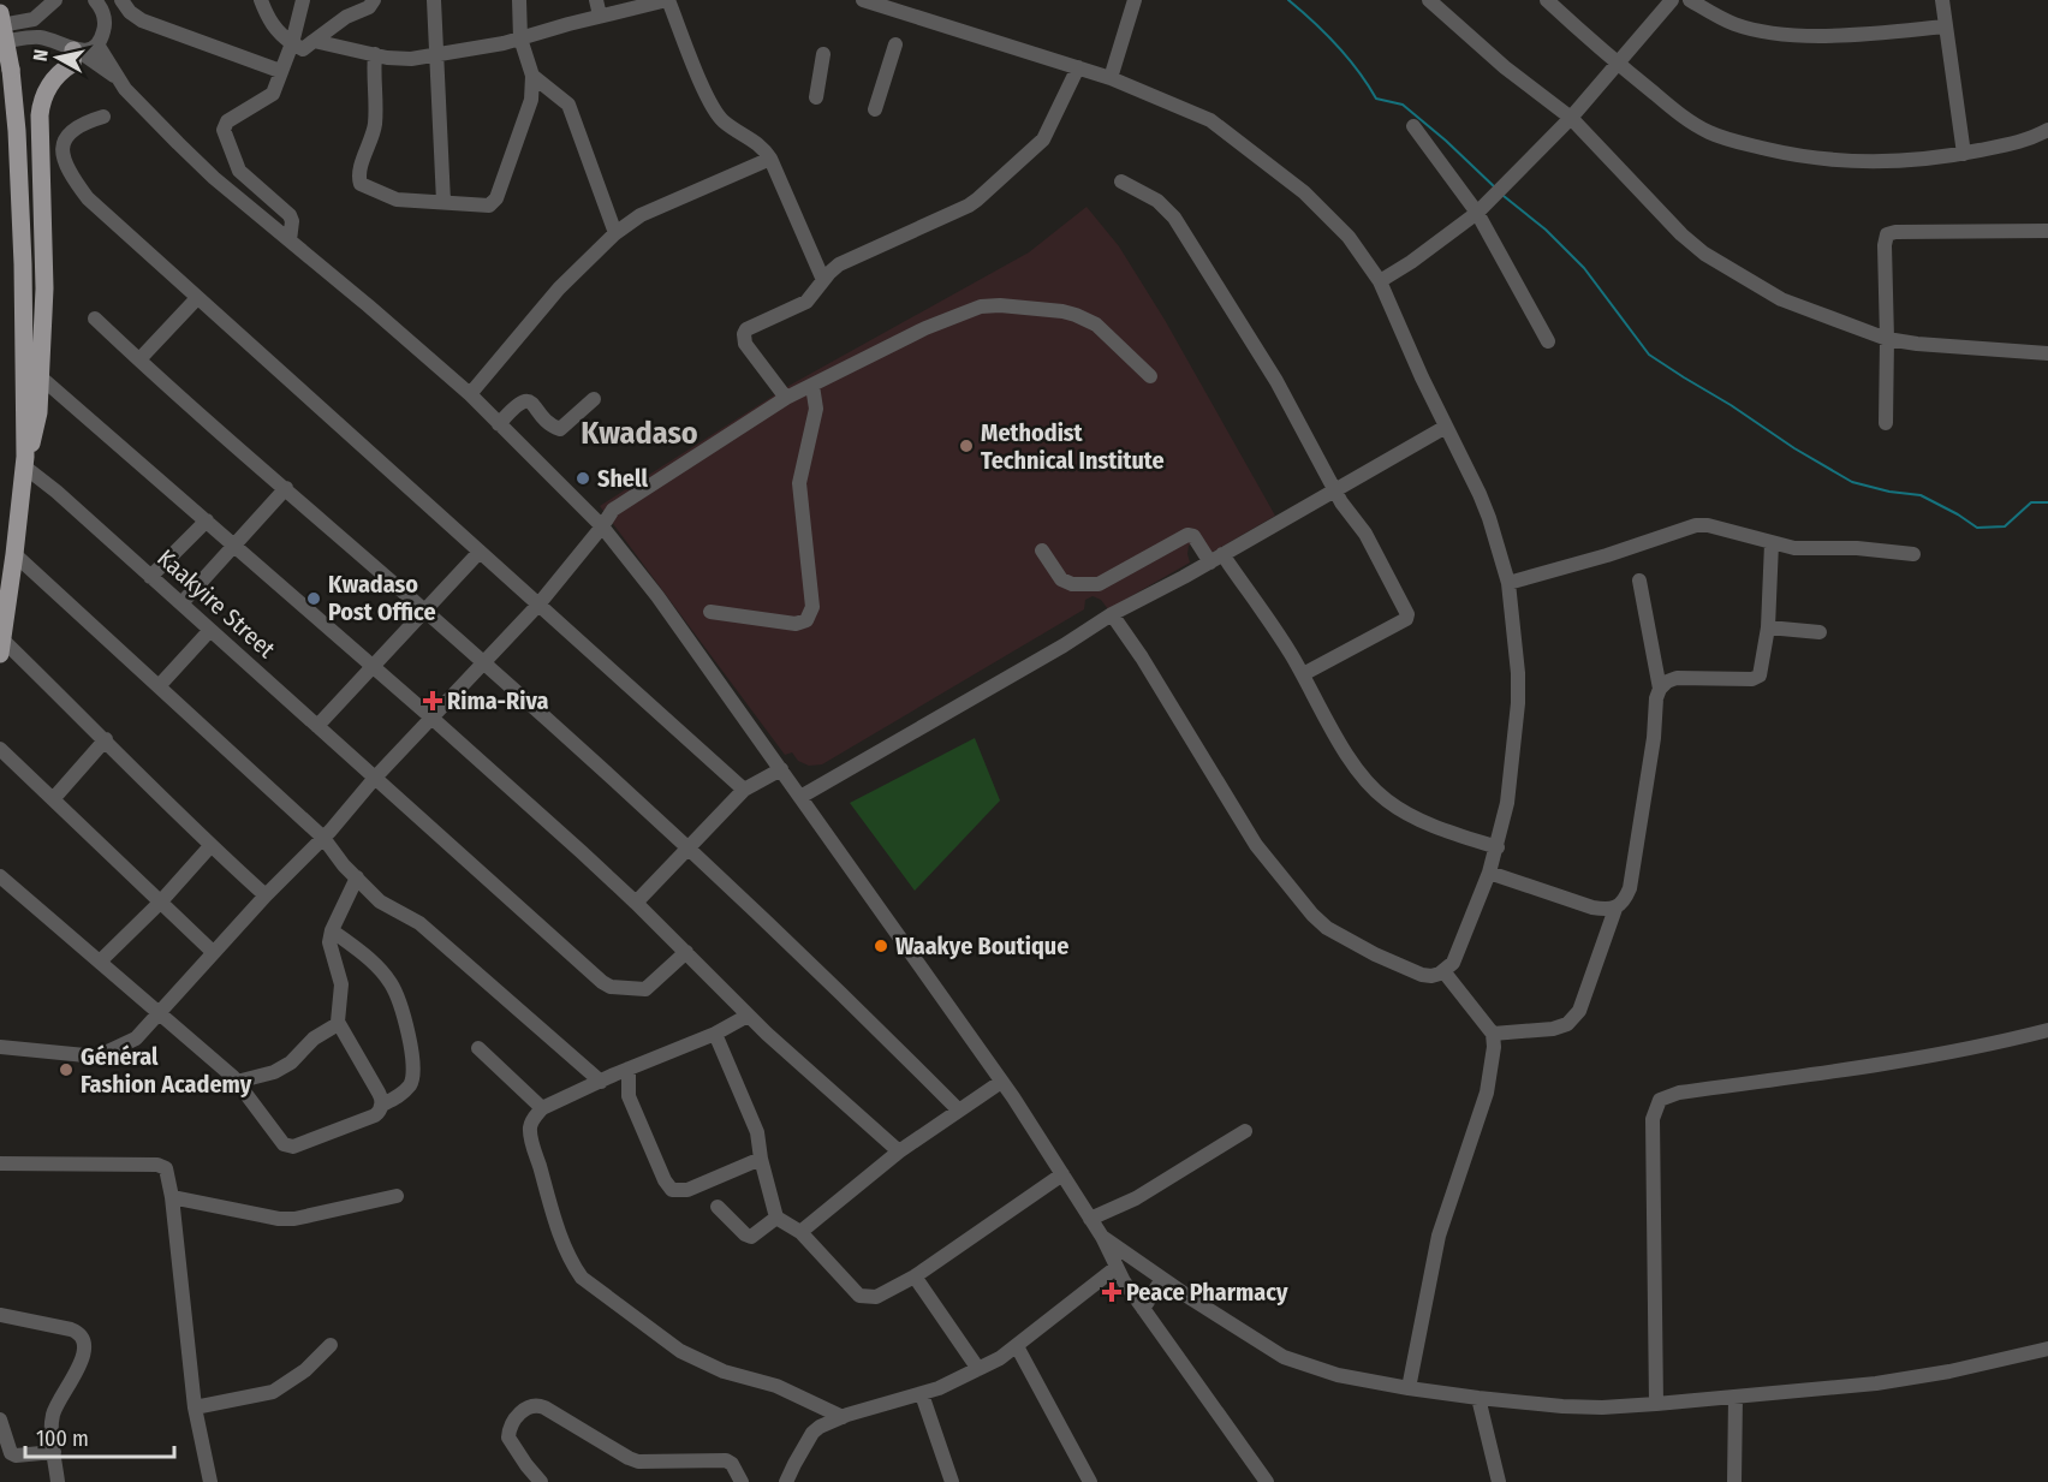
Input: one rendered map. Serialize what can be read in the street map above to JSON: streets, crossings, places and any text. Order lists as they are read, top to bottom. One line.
{"streets":{"street":["Kaakyire Street"]},"districts":["Kwadaso"],"places":{"other":["Methodist Technical Institute","Shell","Kwadaso Post Office","Waakye Boutique","Général Fashion Academy"],"health":["Rima-Riva","Peace Pharmacy"]},"scale_bar":"100 m","north":"left"}
